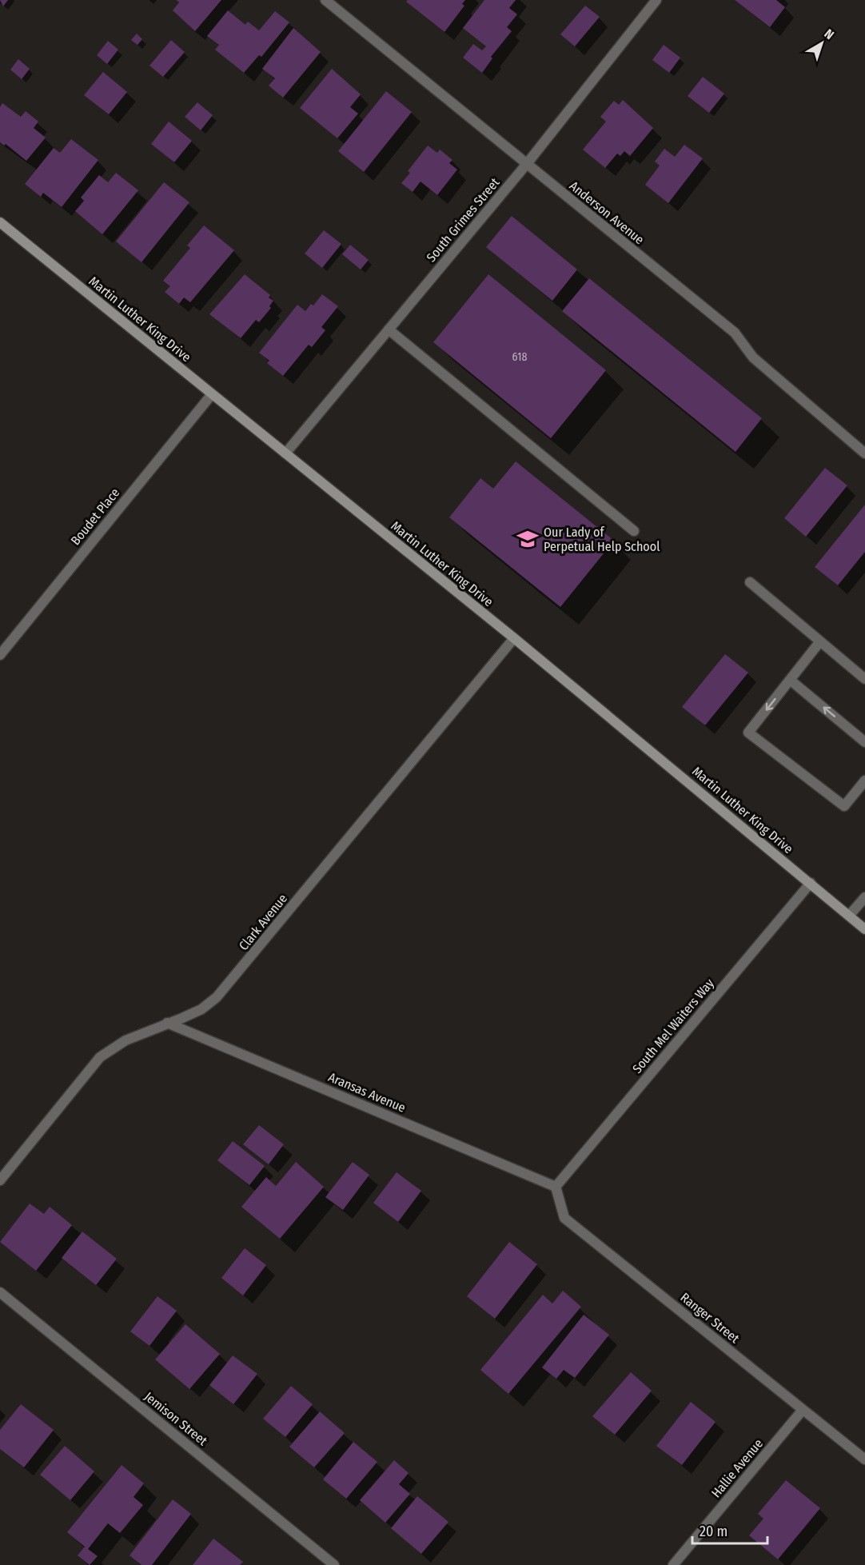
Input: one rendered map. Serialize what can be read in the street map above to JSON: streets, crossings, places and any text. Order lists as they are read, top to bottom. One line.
{"streets":{"main road":["Martin Luther King Drive"],"street":["Anderson Avenue","South Grimes Street","Boudet Place","Clark Avenue","South Mel Waiters Way","Aransas Avenue","Ranger Street","Jemison Street","Hallie Avenue"]},"crossings":[["Anderson Avenue","South Grimes Street"],["South Grimes Street","Martin Luther King Drive"],["Martin Luther King Drive","Boudet Place"],["Martin Luther King Drive","Clark Avenue"],["Martin Luther King Drive","South Mel Waiters Way"],["Clark Avenue","Aransas Avenue"],["South Mel Waiters Way","Aransas Avenue"],["South Mel Waiters Way","Ranger Street"],["Aransas Avenue","Ranger Street"],["Ranger Street","Hallie Avenue"]],"places":{"school or university":["Our Lady of Perpetual Help School"]},"house_numbers":["618"],"scale_bar":"20 m","north":"top right"}
